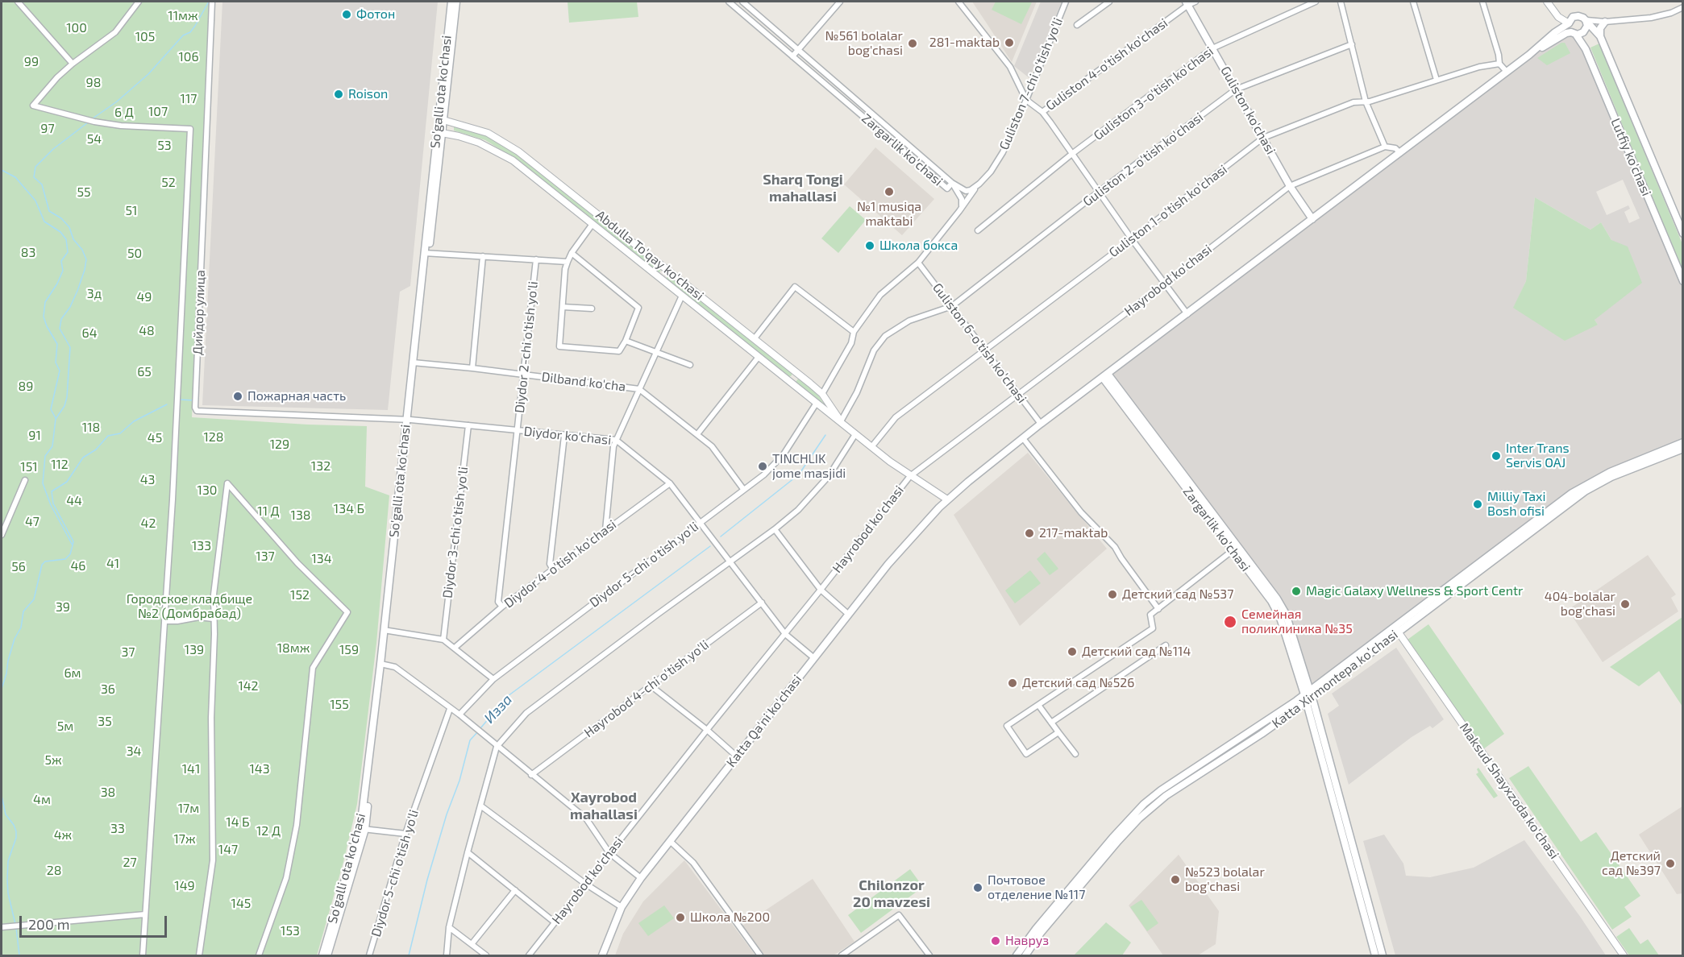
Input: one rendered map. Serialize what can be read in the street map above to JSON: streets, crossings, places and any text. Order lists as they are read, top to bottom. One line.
{"streets":{"main road":["So'galli ota ko'chasi","Guliston ko'chasi","Zargarlik ko'chasi","Lutfiy ko'chasi","Katta Xirmontepa koʻchasi","Katta Qa'ni ko'chasi"],"street":["Guliston 4-o'tish ko'chasi","Guliston 7-chi o'tish yo'li","Guliston 3-o'tish ko'chasi","Guliston 2-o'tish ko'chasi","Guliston 1-o'tish ko'chasi","Abdulla To'qay ko'chasi","Hayrobod ko'chasi","Дийдор улица","Guliston 6-o'tish ko'chasi","Diydor 2-chi o'tish yo'li","Dilband ko'cha","Diydor ko'chasi","Diydor 3-chi o'tish yo'li","Diydor 4-o'tish ko'chasi","Diydor 5-chi o'tish yo'li","Hayrobod 4-chi o'tish yo'li","Maksud Shayxzoda ko'chasi"]},"crossings":[["Guliston 4-o'tish ko'chasi","Guliston ko'chasi"],["Guliston 7-chi o'tish yo'li","Abdulla To'qay ko'chasi"],["Guliston 7-chi o'tish yo'li","Guliston 6-o'tish ko'chasi"],["So'galli ota ko'chasi","Abdulla To'qay ko'chasi"],["So'galli ota ko'chasi","Дийдор улица"],["So'galli ota ko'chasi","Dilband ko'cha"],["So'galli ota ko'chasi","Diydor ko'chasi"],["Guliston 3-o'tish ko'chasi","Guliston ko'chasi"],["Guliston ko'chasi","Guliston 2-o'tish ko'chasi"],["Guliston ko'chasi","Guliston 1-o'tish ko'chasi"],["Guliston ko'chasi","Hayrobod ko'chasi"],["Guliston ko'chasi","Katta Qa'ni ko'chasi"],["Zargarlik ko'chasi","Katta Xirmontepa koʻchasi"],["Zargarlik ko'chasi","Katta Qa'ni ko'chasi"],["Guliston 2-o'tish ko'chasi","Abdulla To'qay ko'chasi"],["Guliston 2-o'tish ko'chasi","Guliston 6-o'tish ko'chasi"],["Guliston 1-o'tish ko'chasi","Abdulla To'qay ko'chasi"],["Guliston 1-o'tish ko'chasi","Guliston 6-o'tish ko'chasi"],["Abdulla To'qay ko'chasi","Hayrobod ko'chasi"],["Abdulla To'qay ko'chasi","Diydor 5-chi o'tish yo'li"],["Abdulla To'qay ko'chasi","Katta Qa'ni ko'chasi"],["Hayrobod ko'chasi","Guliston 6-o'tish ko'chasi"],["Hayrobod ko'chasi","Diydor ko'chasi"],["Дийдор улица","Diydor ko'chasi"],["Guliston 6-o'tish ko'chasi","Katta Qa'ni ko'chasi"],["Diydor 2-chi o'tish yo'li","Dilband ko'cha"],["Diydor 2-chi o'tish yo'li","Diydor ko'chasi"],["Diydor 2-chi o'tish yo'li","Diydor 4-o'tish ko'chasi"],["Dilband ko'cha","Diydor 5-chi o'tish yo'li"],["Diydor ko'chasi","Diydor 3-chi o'tish yo'li"],["Diydor ko'chasi","Diydor 4-o'tish ko'chasi"],["Diydor ko'chasi","Diydor 5-chi o'tish yo'li"],["Diydor ko'chasi","Hayrobod 4-chi o'tish yo'li"],["Diydor ko'chasi","Katta Qa'ni ko'chasi"],["Katta Xirmontepa koʻchasi","Maksud Shayxzoda ko'chasi"]],"districts":["Sharq Tongi mahallasi","Xayrobod mahallasi","Chilonzor 20 mavzesi"],"water":["Изза"],"parks":["11мж","100","105","106","99","98","117","107","6 Д","97","54","53","52","55","51","83","50","3д","49","48","64","65","89","118","91","128","45","129","112","132","151","43","130","44","134 Б","11 Д","138","47","42","133","137","134","41","46","56","152","Городское кладбище №2 (Домбрабад)","39","18мж","139","159","37","6м","142","36","155","35","5м","34","5ж","141","143","38","4м","17м","14 Б","33","12 Д","4ж","17ж","147","27","28","149","145","153"],"places":["Фотон","281-maktab","№561 bolalar bog'chasi","Roison","№1 musiqa maktabi","Школа бокса","Пожарная часть","Inter Trans Servis OAJ","TINCHLIK jome masjidi","Milliy Taxi Bosh ofisi","217-maktab","Magic Galaxy Wellness & Sport Centr","Детский сад №537","404-bolalar bog'chasi","Семейная поликлиника №35","Детский сад №114","Детский сад №526","Детский сад №397","№523 bolalar bog'chasi","Почтовое отделение №117","Школа №200","Навруз"],"scale_bar":"200 m"}
